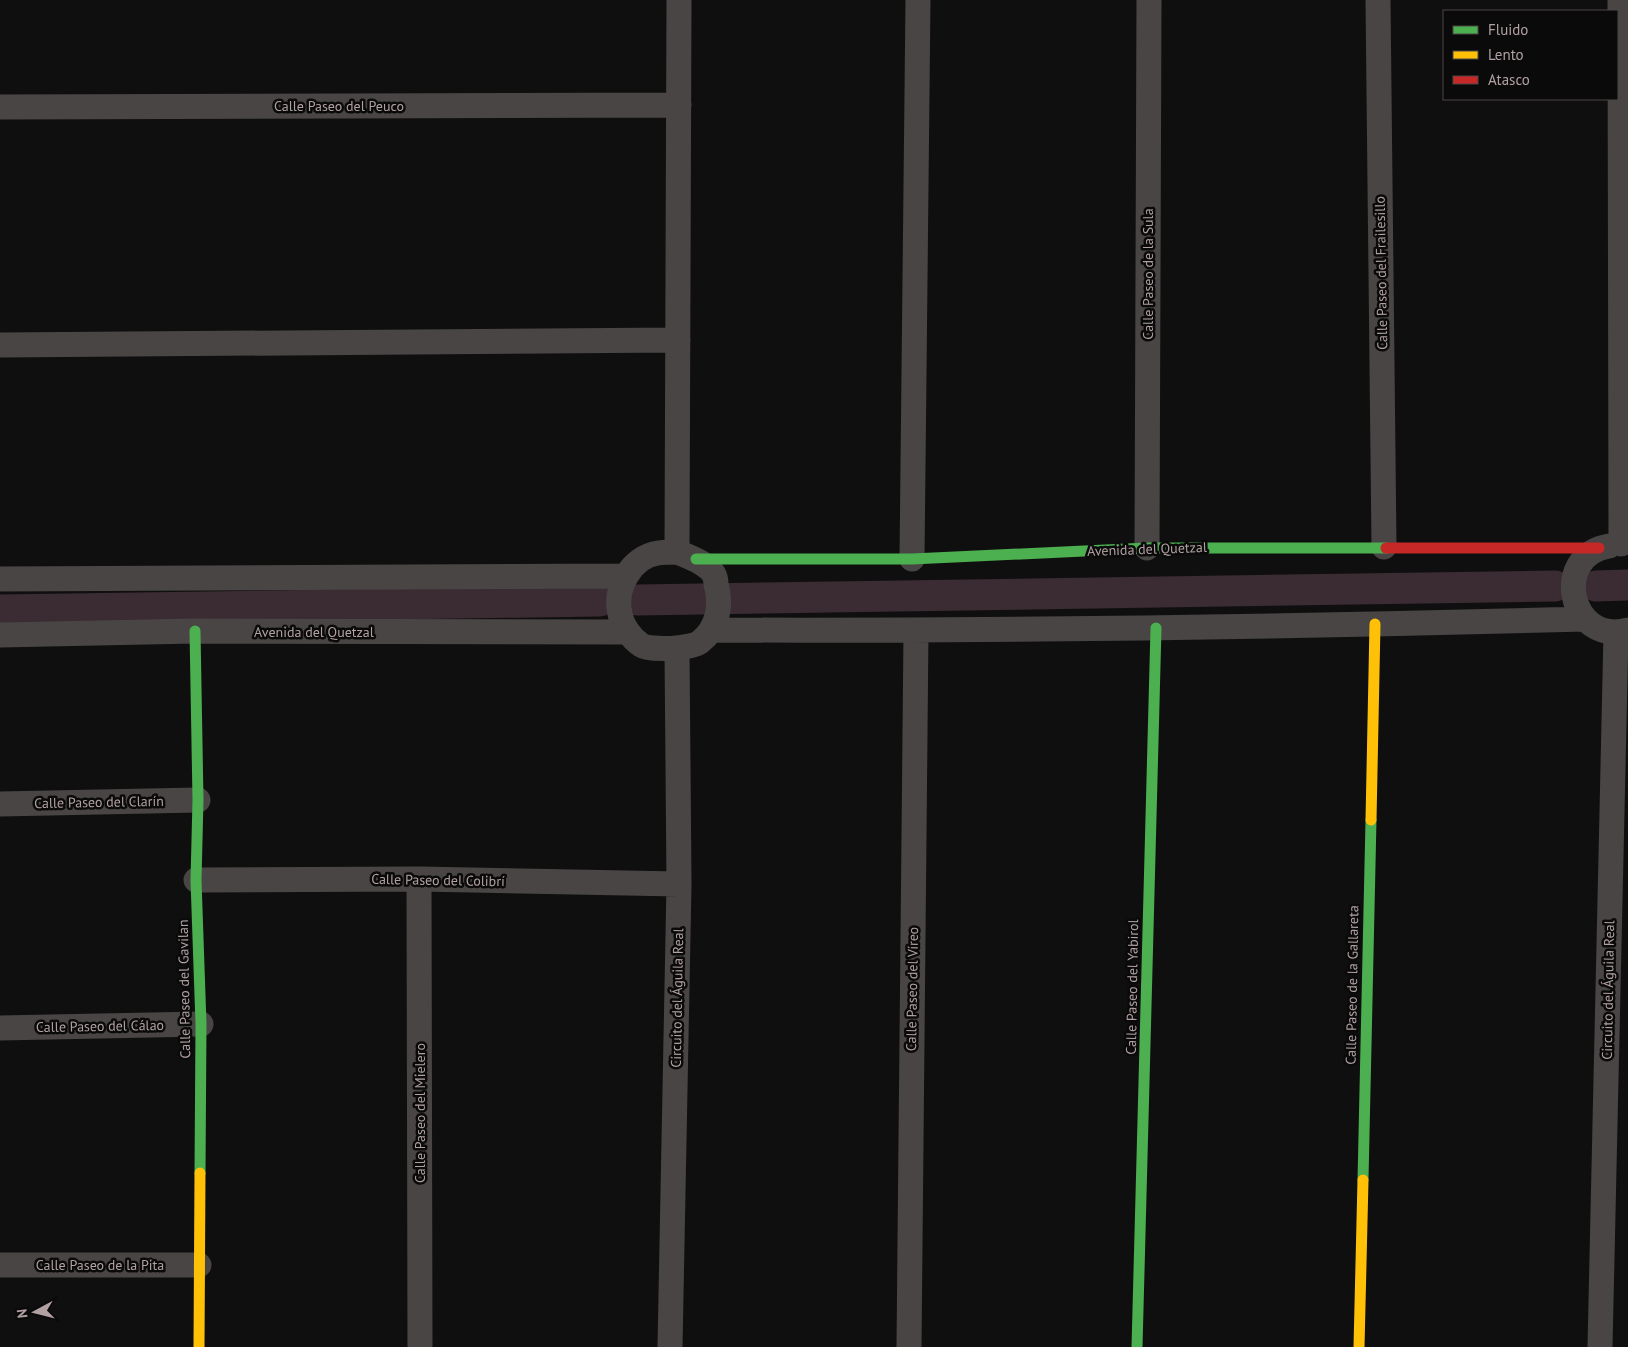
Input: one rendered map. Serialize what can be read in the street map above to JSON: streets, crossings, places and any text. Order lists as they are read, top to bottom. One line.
{"streets":{"street":["Calle Paseo del Peuco","Calle Paseo del Frailesillo","Calle Paseo de la Sula","Avenida del Quetzal","Calle Paseo del Clarín","Calle Paseo del Colibrí","Calle Paseo de la Gallareta","Calle Paseo del Yabirol","Calle Paseo del Gavilan","Calle Paseo del Víreo","Circuito del Águila Real","Calle Paseo del Cálao","Calle Paseo del Mielero","Calle Paseo de la Pita"]},"crossings":[["Calle Paseo del Frailesillo","Avenida del Quetzal"],["Calle Paseo de la Sula","Avenida del Quetzal"],["Avenida del Quetzal","Calle Paseo del Gavilan"],["Avenida del Quetzal","Circuito del Águila Real"],["Calle Paseo del Clarín","Calle Paseo del Gavilan"],["Calle Paseo del Colibrí","Calle Paseo del Gavilan"],["Calle Paseo del Colibrí","Circuito del Águila Real"],["Calle Paseo del Colibrí","Calle Paseo del Mielero"],["Calle Paseo del Gavilan","Calle Paseo del Cálao"],["Calle Paseo del Gavilan","Calle Paseo de la Pita"]],"legend":["Fluido","Lento","Atasco"],"north":"left"}
